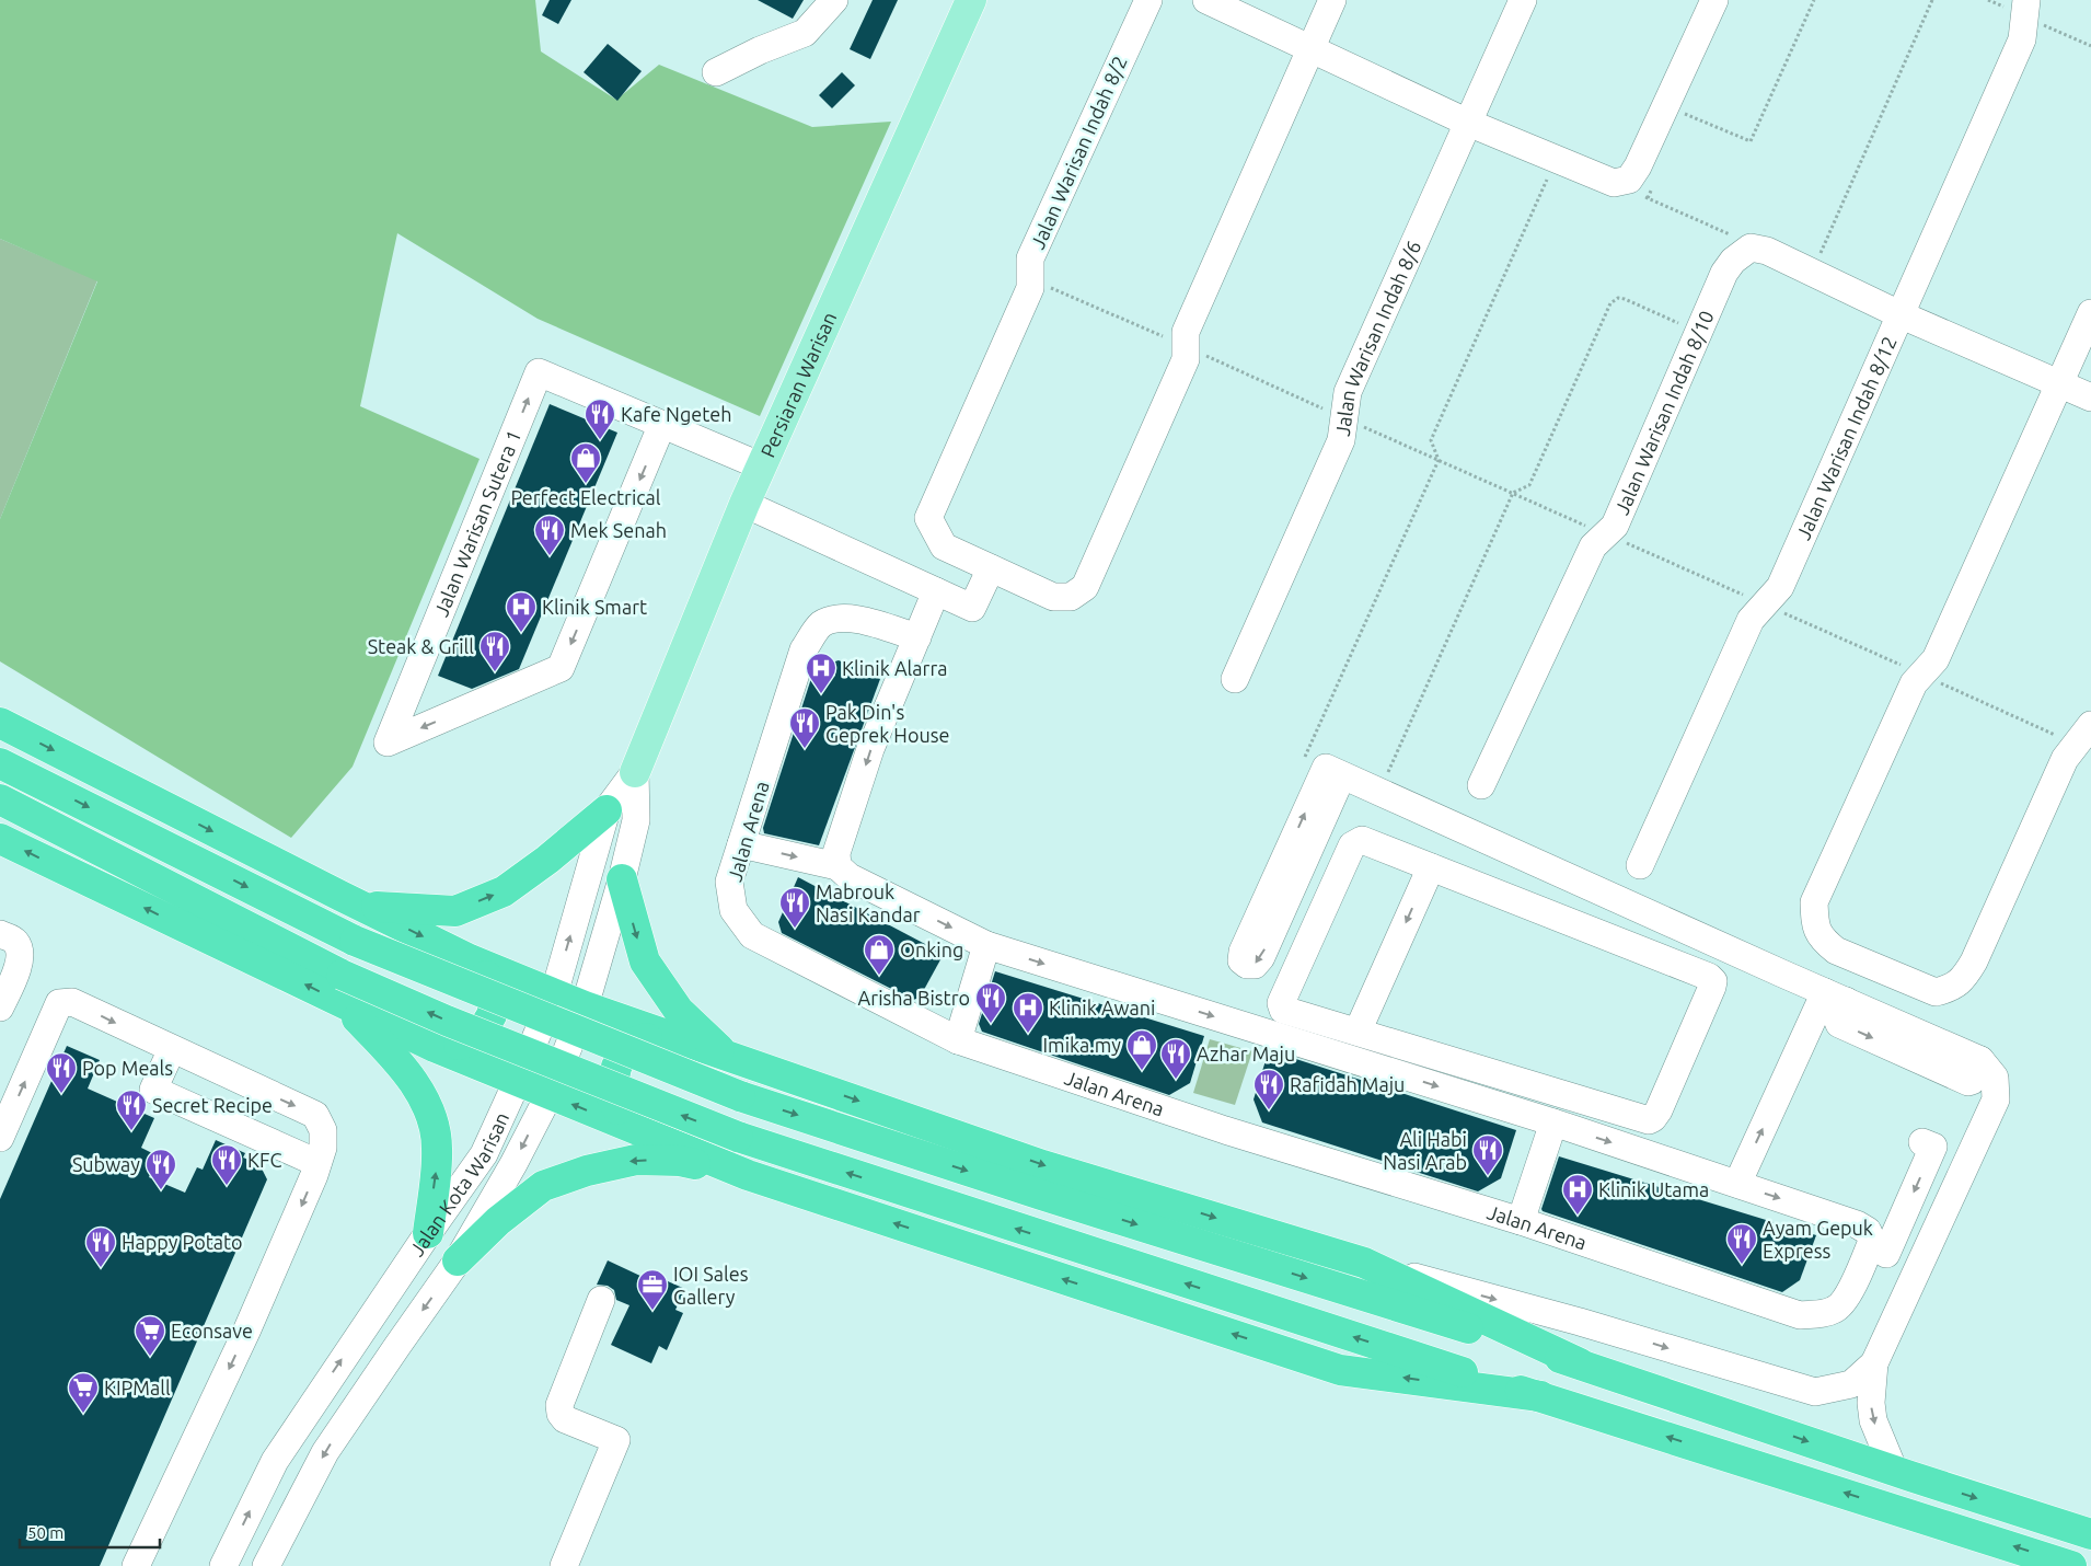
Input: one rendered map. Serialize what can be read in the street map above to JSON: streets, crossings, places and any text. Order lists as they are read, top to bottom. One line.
{"streets":{"main road":["Persiaran Warisan"],"street":["Jalan Warisan Indah 8/2","Jalan Warisan Indah 8/6","Jalan Warisan Indah 8/10","Jalan Warisan Indah 8/12","Jalan Warisan Sutera 1","Jalan Arena","Jalan Kota Warisan"]},"crossings":[["Persiaran Warisan","Jalan Warisan Sutera 1"],["Persiaran Warisan","Jalan Kota Warisan"]],"places":{"restaurant":["Kafe Ngeteh","Mek Senah","Steak & Grill","Pak Din's Geprek House","Mabrouk Nasi Kandar","Arisha Bistro","Azhar Maju","Pop Meals","Rafidah Maju","Secret Recipe","Ali Habi Nasi Arab","KFC","Subway","Ayam Gepuk Express","Happy Potato"],"shop":["Perfect Electrical","Onking","Imika.my"],"hospital":["Klinik Smart","Klinik Alarra","Klinik Awani","Klinik Utama"],"office":["IOI Sales Gallery"],"supermarket":["Econsave","KIPMall"]},"scale_bar":"50 m"}
